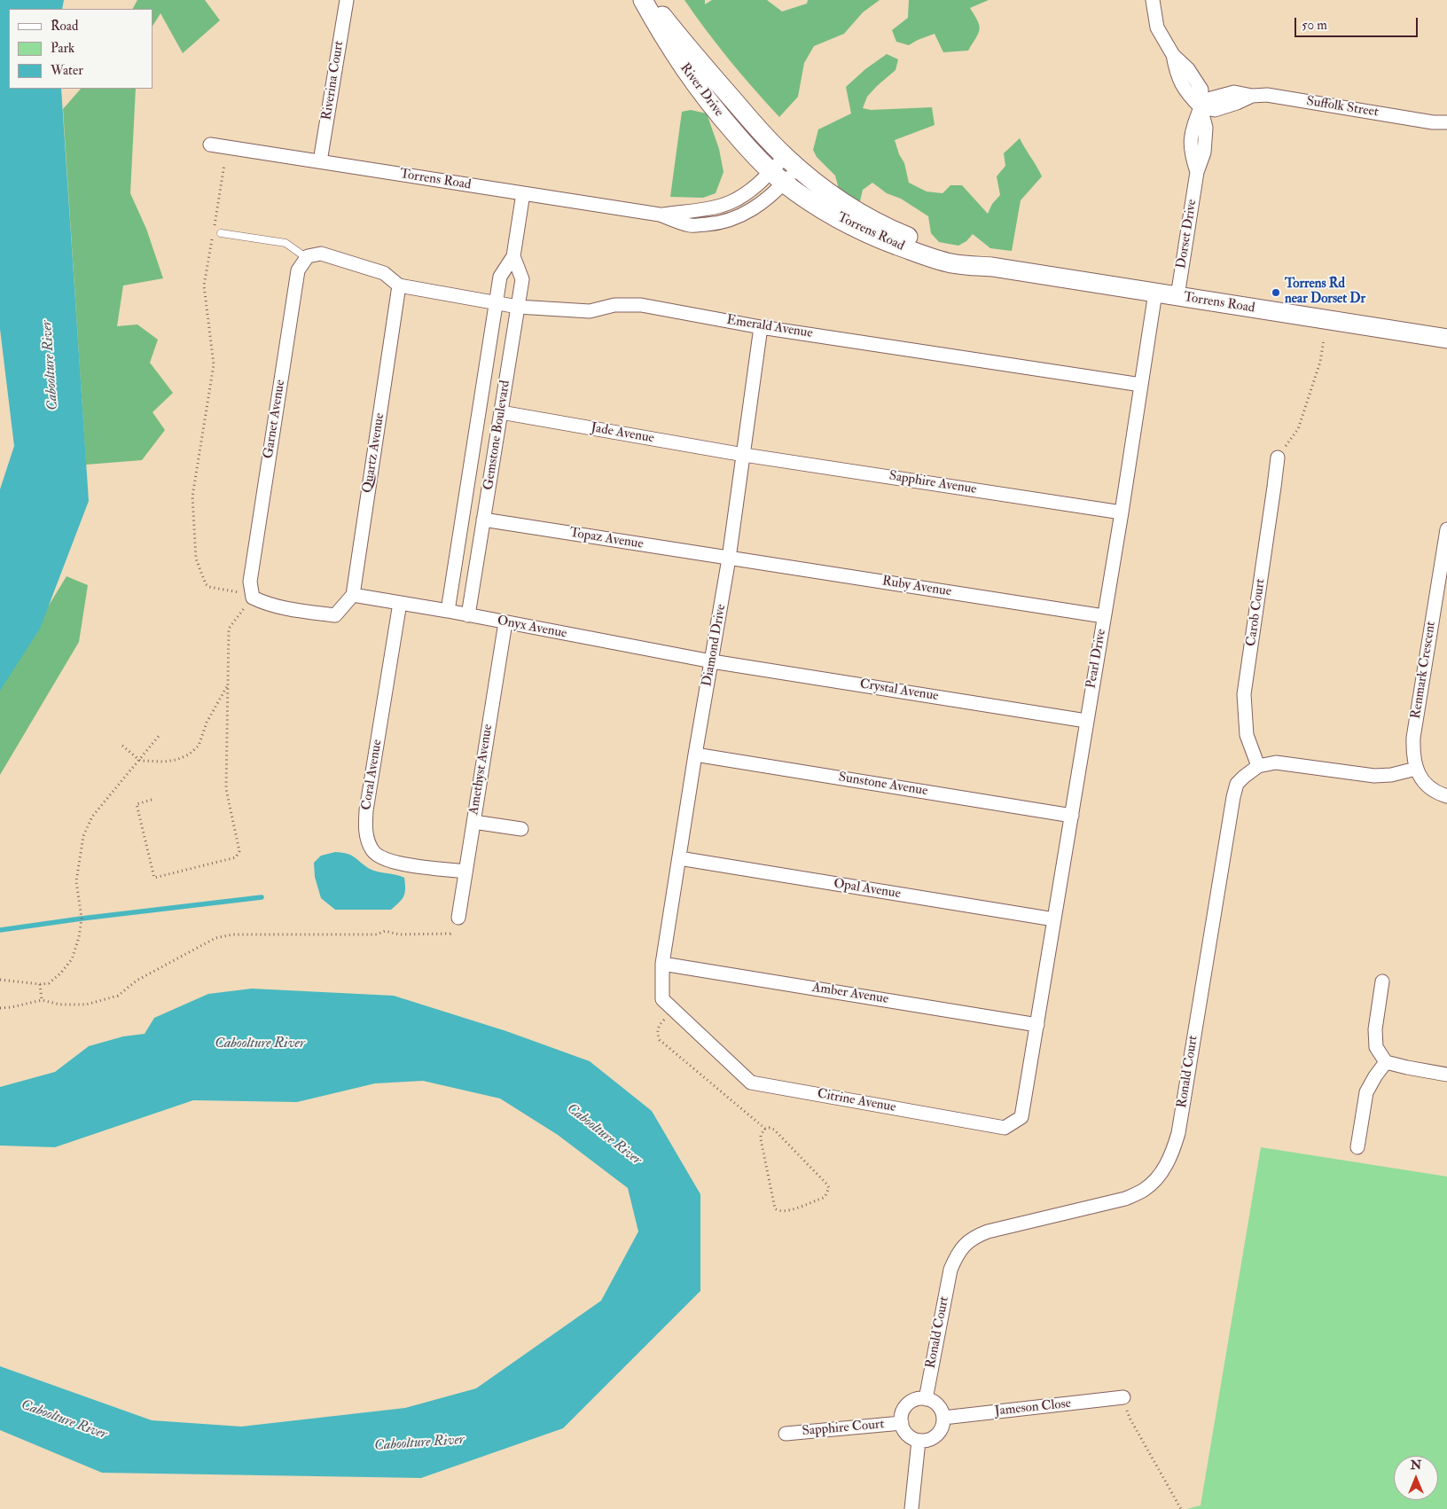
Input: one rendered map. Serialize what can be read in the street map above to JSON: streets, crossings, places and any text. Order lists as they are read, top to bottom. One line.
{"streets":{"main road":["River Drive","Torrens Road"],"street":["Riverina Court","Suffolk Street","Dorset Drive","Emerald Avenue","Garnet Avenue","Jade Avenue","Gemstone Boulevard","Quartz Avenue","Sapphire Avenue","Topaz Avenue","Ruby Avenue","Carob Court","Onyx Avenue","Diamond Drive","Pearl Drive","Renmark Crescent","Crystal Avenue","Amethyst Avenue","Coral Avenue","Sunstone Avenue","Opal Avenue","Amber Avenue","Ronald Court","Citrine Avenue","Jameson Close","Sapphire Court"]},"crossings":[["Riverina Court","Torrens Road"],["River Drive","Torrens Road"],["Suffolk Street","Dorset Drive"],["Torrens Road","Dorset Drive"],["Torrens Road","Gemstone Boulevard"],["Torrens Road","Pearl Drive"],["Emerald Avenue","Gemstone Boulevard"],["Emerald Avenue","Quartz Avenue"],["Emerald Avenue","Diamond Drive"],["Emerald Avenue","Pearl Drive"],["Jade Avenue","Gemstone Boulevard"],["Jade Avenue","Sapphire Avenue"],["Jade Avenue","Diamond Drive"],["Gemstone Boulevard","Topaz Avenue"],["Gemstone Boulevard","Onyx Avenue"],["Quartz Avenue","Onyx Avenue"],["Sapphire Avenue","Diamond Drive"],["Sapphire Avenue","Pearl Drive"],["Topaz Avenue","Ruby Avenue"],["Topaz Avenue","Diamond Drive"],["Ruby Avenue","Diamond Drive"],["Ruby Avenue","Pearl Drive"],["Carob Court","Ronald Court"],["Onyx Avenue","Diamond Drive"],["Onyx Avenue","Crystal Avenue"],["Onyx Avenue","Amethyst Avenue"],["Onyx Avenue","Coral Avenue"],["Diamond Drive","Crystal Avenue"],["Diamond Drive","Sunstone Avenue"],["Diamond Drive","Opal Avenue"],["Diamond Drive","Amber Avenue"],["Diamond Drive","Citrine Avenue"],["Pearl Drive","Crystal Avenue"],["Pearl Drive","Sunstone Avenue"],["Pearl Drive","Opal Avenue"],["Pearl Drive","Amber Avenue"],["Pearl Drive","Citrine Avenue"],["Amethyst Avenue","Coral Avenue"],["Amber Avenue","Citrine Avenue"],["Ronald Court","Jameson Close"],["Ronald Court","Sapphire Court"],["Jameson Close","Sapphire Court"]],"water":["Caboolture River"],"places":["Torrens Rd near Dorset Dr"],"legend":["Road","Park","Water"],"scale_bar":"50 m","north":"top"}
